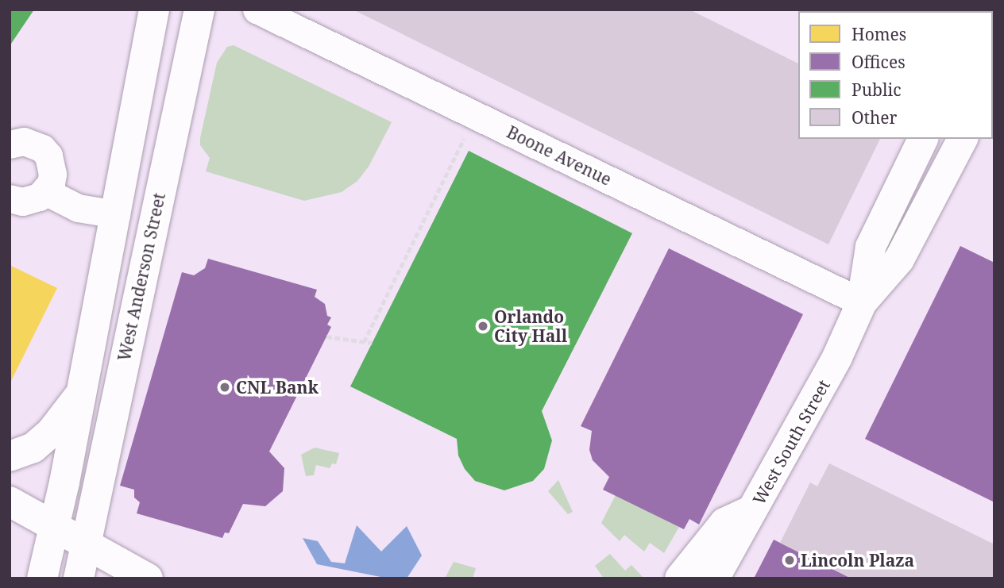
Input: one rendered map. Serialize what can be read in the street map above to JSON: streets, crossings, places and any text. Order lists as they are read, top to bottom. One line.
{"streets":{"main road":["West Anderson Street","West South Street"],"street":["Boone Avenue"]},"crossings":[["Boone Avenue","West South Street"]],"places":["Orlando City Hall","CNL Bank","Lincoln Plaza"],"legend":["Homes","Offices","Public","Other"]}
